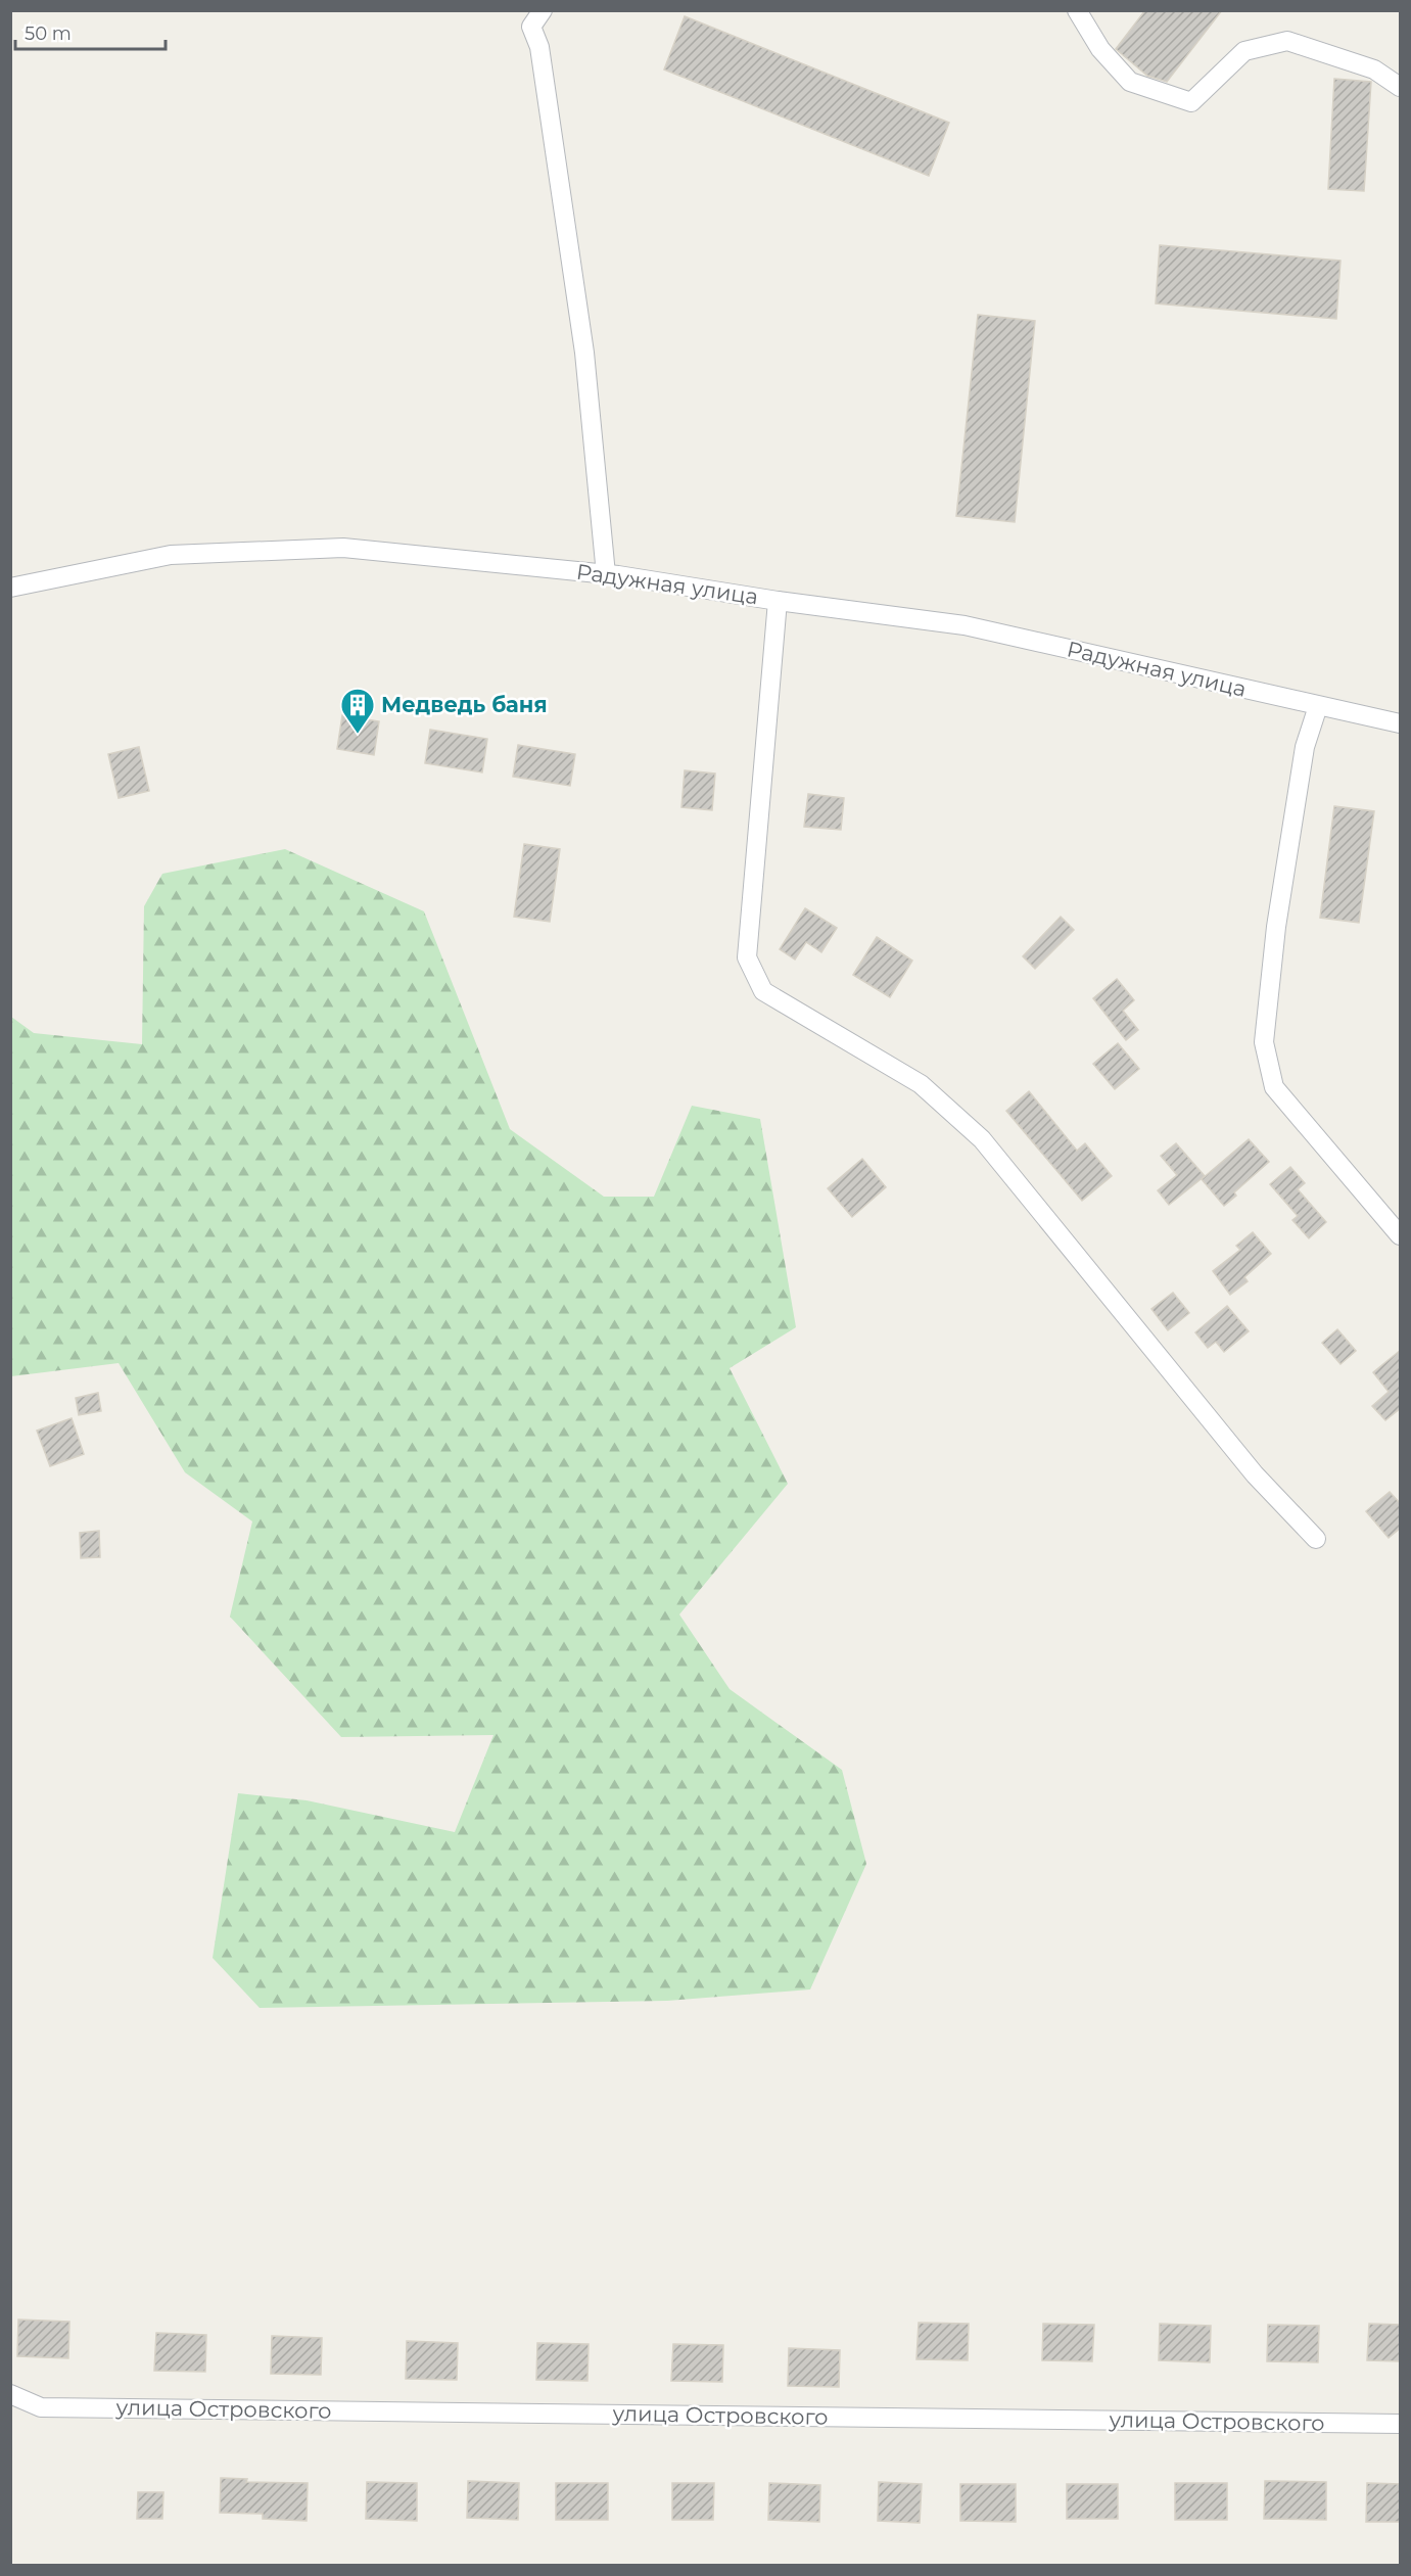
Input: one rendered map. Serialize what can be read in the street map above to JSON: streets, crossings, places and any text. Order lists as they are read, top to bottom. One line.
{"streets":{"street":["Радужная улица","улица Островского"]},"places":{"building":["Медведь баня"]},"scale_bar":"50 m"}
